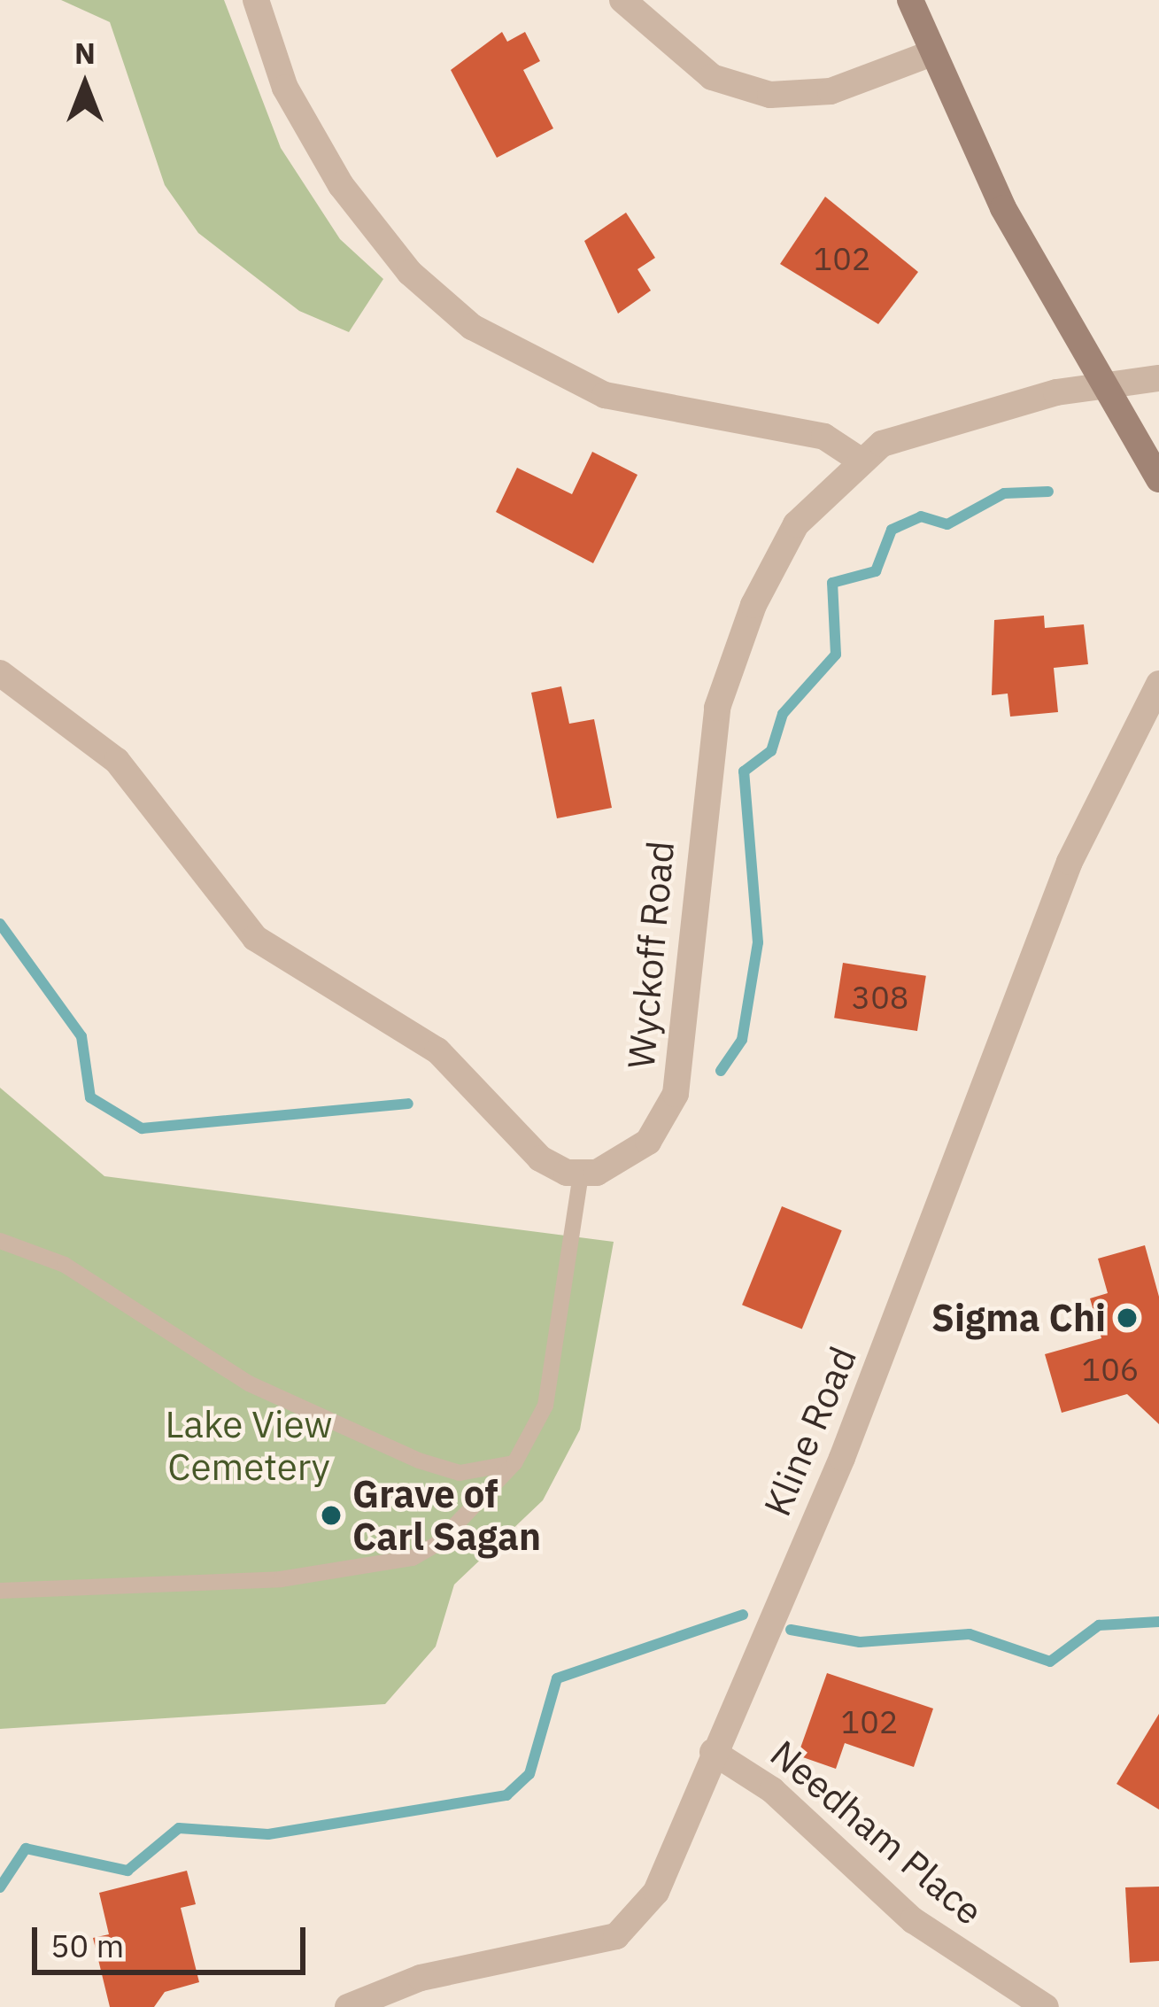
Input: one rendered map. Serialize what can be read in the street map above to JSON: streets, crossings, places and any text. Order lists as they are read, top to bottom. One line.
{"streets":{"street":["Wyckoff Road","Kline Road","Needham Place"]},"crossings":[["Kline Road","Needham Place"]],"parks":["Lake View Cemetery"],"places":["Sigma Chi","Grave of Carl Sagan"],"house_numbers":["102","308","106","102"],"scale_bar":"50 m","north":"top"}
